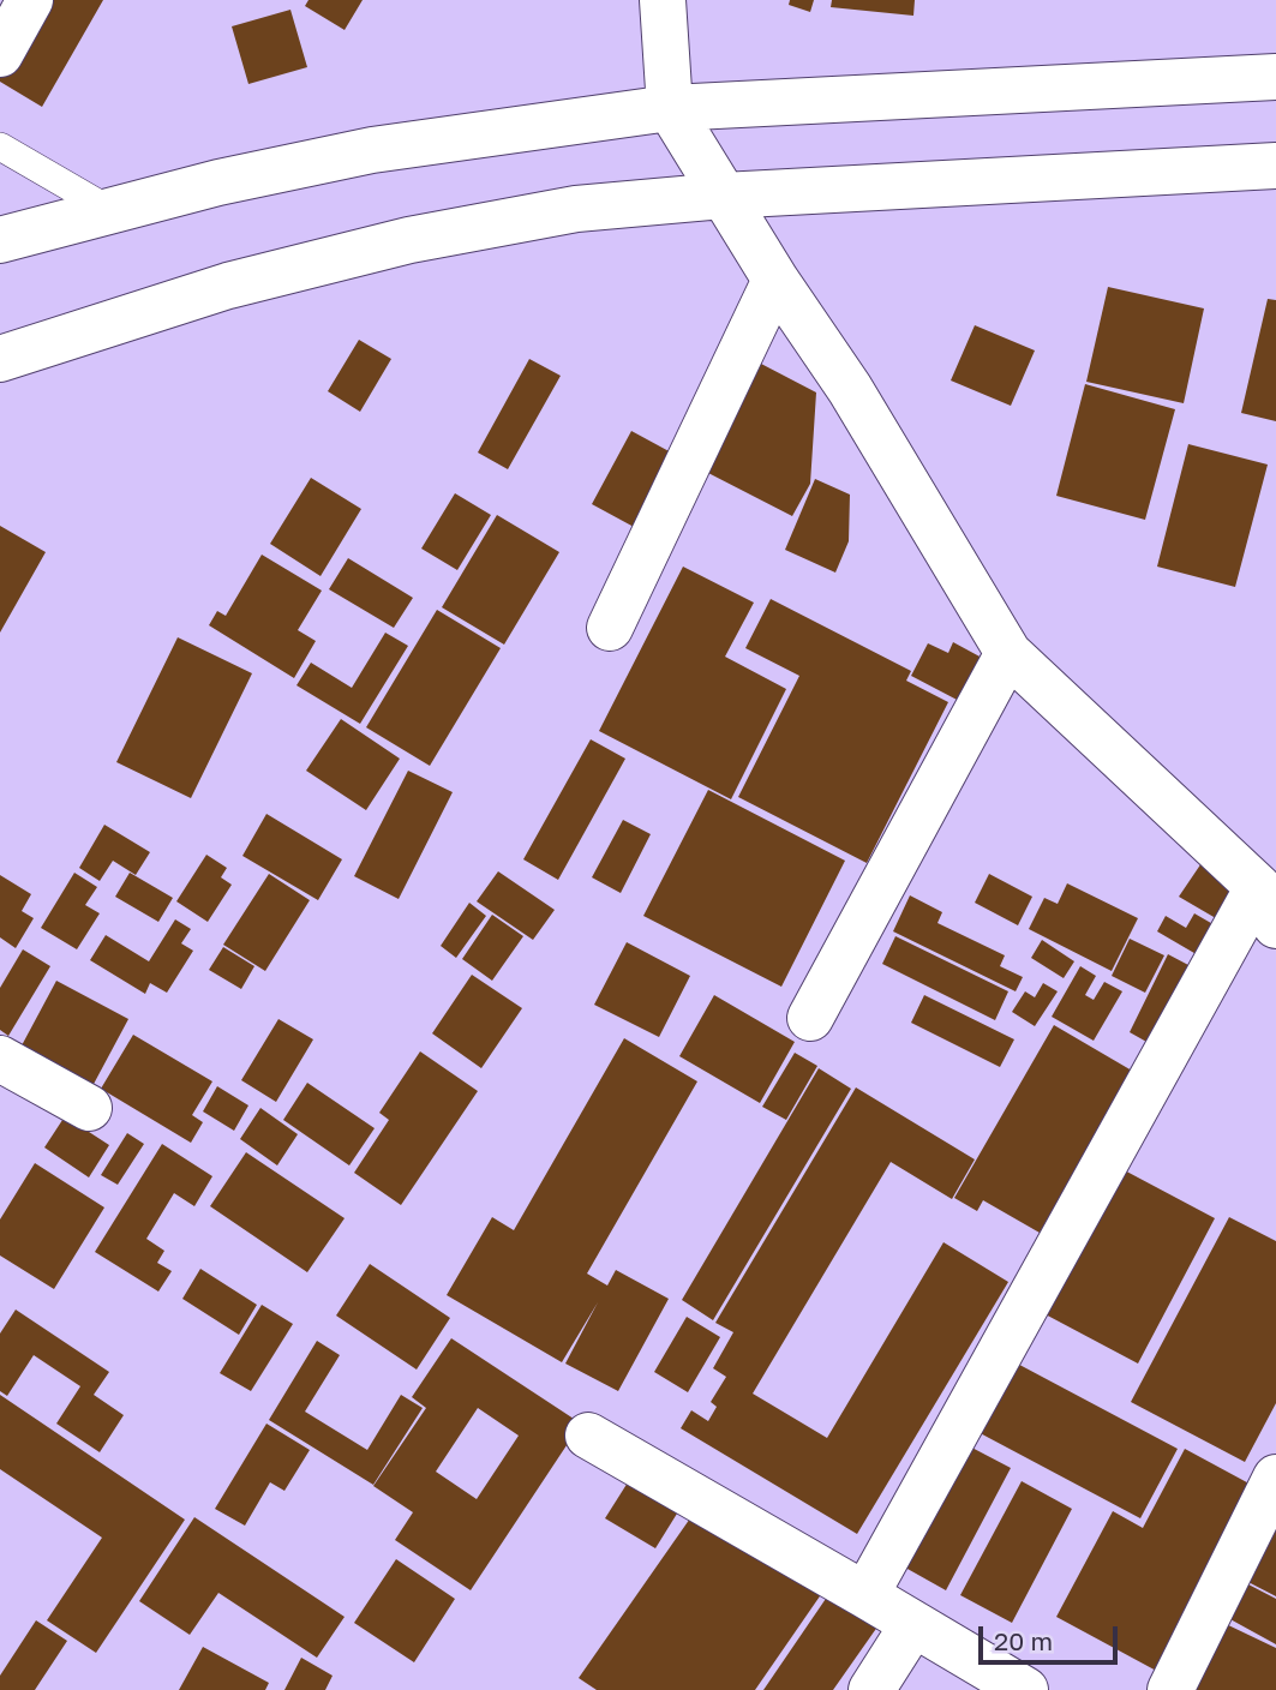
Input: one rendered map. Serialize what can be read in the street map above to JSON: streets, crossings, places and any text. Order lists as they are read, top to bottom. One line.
{"scale_bar":"20 m"}
